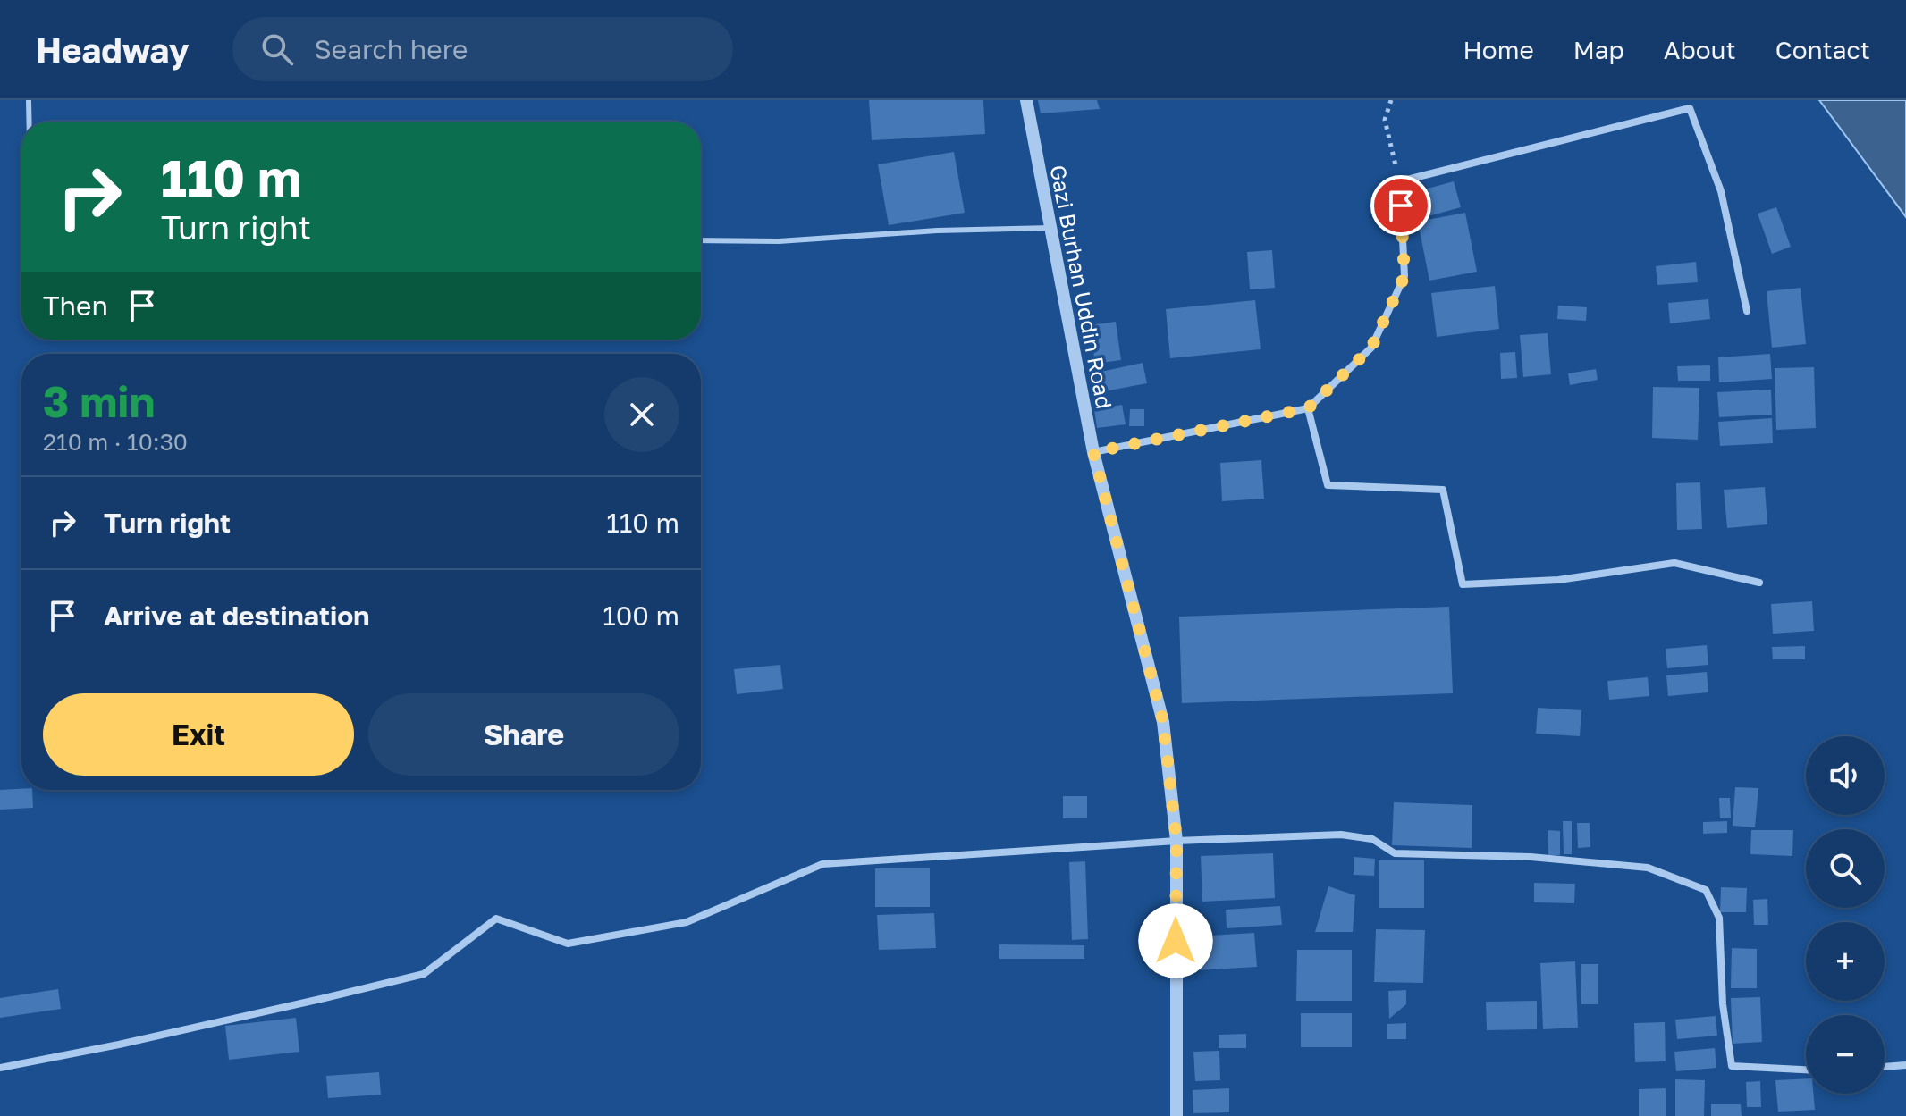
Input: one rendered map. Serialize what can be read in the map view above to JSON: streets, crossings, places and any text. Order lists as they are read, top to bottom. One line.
{"streets":{"street":["Gazi Burhan Uddin Road"]},"page":{"header":"Headway","search":"Search here","nav":["Home","Map","About","Contact"],"turn":["110 m","Turn right"],"then":"Then","heading":["3 min","210 m · 10:30"],"list":[{"name":"Turn right","value":"110 m"},{"name":"Arrive at destination","value":"100 m"}],"buttons":["Exit","Share"],"map_buttons":["+","−"]}}
